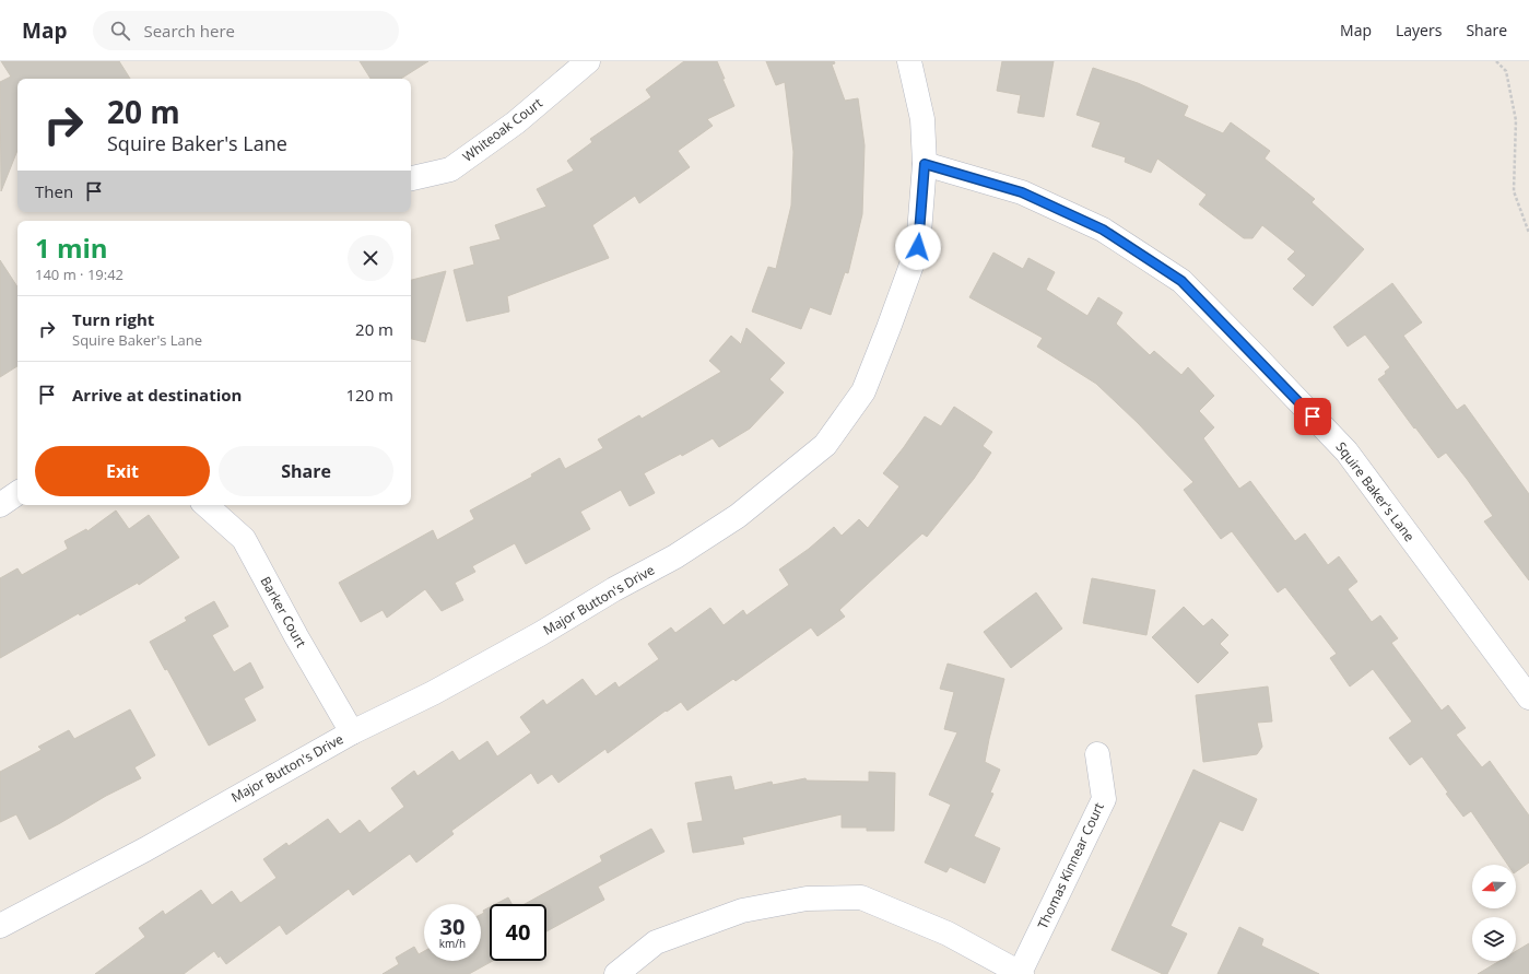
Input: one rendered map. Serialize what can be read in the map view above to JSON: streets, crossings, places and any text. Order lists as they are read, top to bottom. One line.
{"streets":{"street":["Whiteoak Court","Squire Baker's Lane","Major Button's Drive","Barker Court","Thomas Kinnear Court"]},"crossings":[["Squire Baker's Lane","Major Button's Drive"],["Major Button's Drive","Barker Court"]],"north":"left","page":{"header":"Map","search":"Search here","nav":["Map","Layers","Share"],"turn":["20 m","Squire Baker's Lane"],"then":"Then","heading":["1 min","140 m · 19:42"],"list":[{"name":"Turn right","note":"Squire Baker's Lane","value":"20 m"},{"name":"Arrive at destination","value":"120 m"}],"buttons":["Exit","Share"],"speed":"30 km/h","limit":"40"}}
